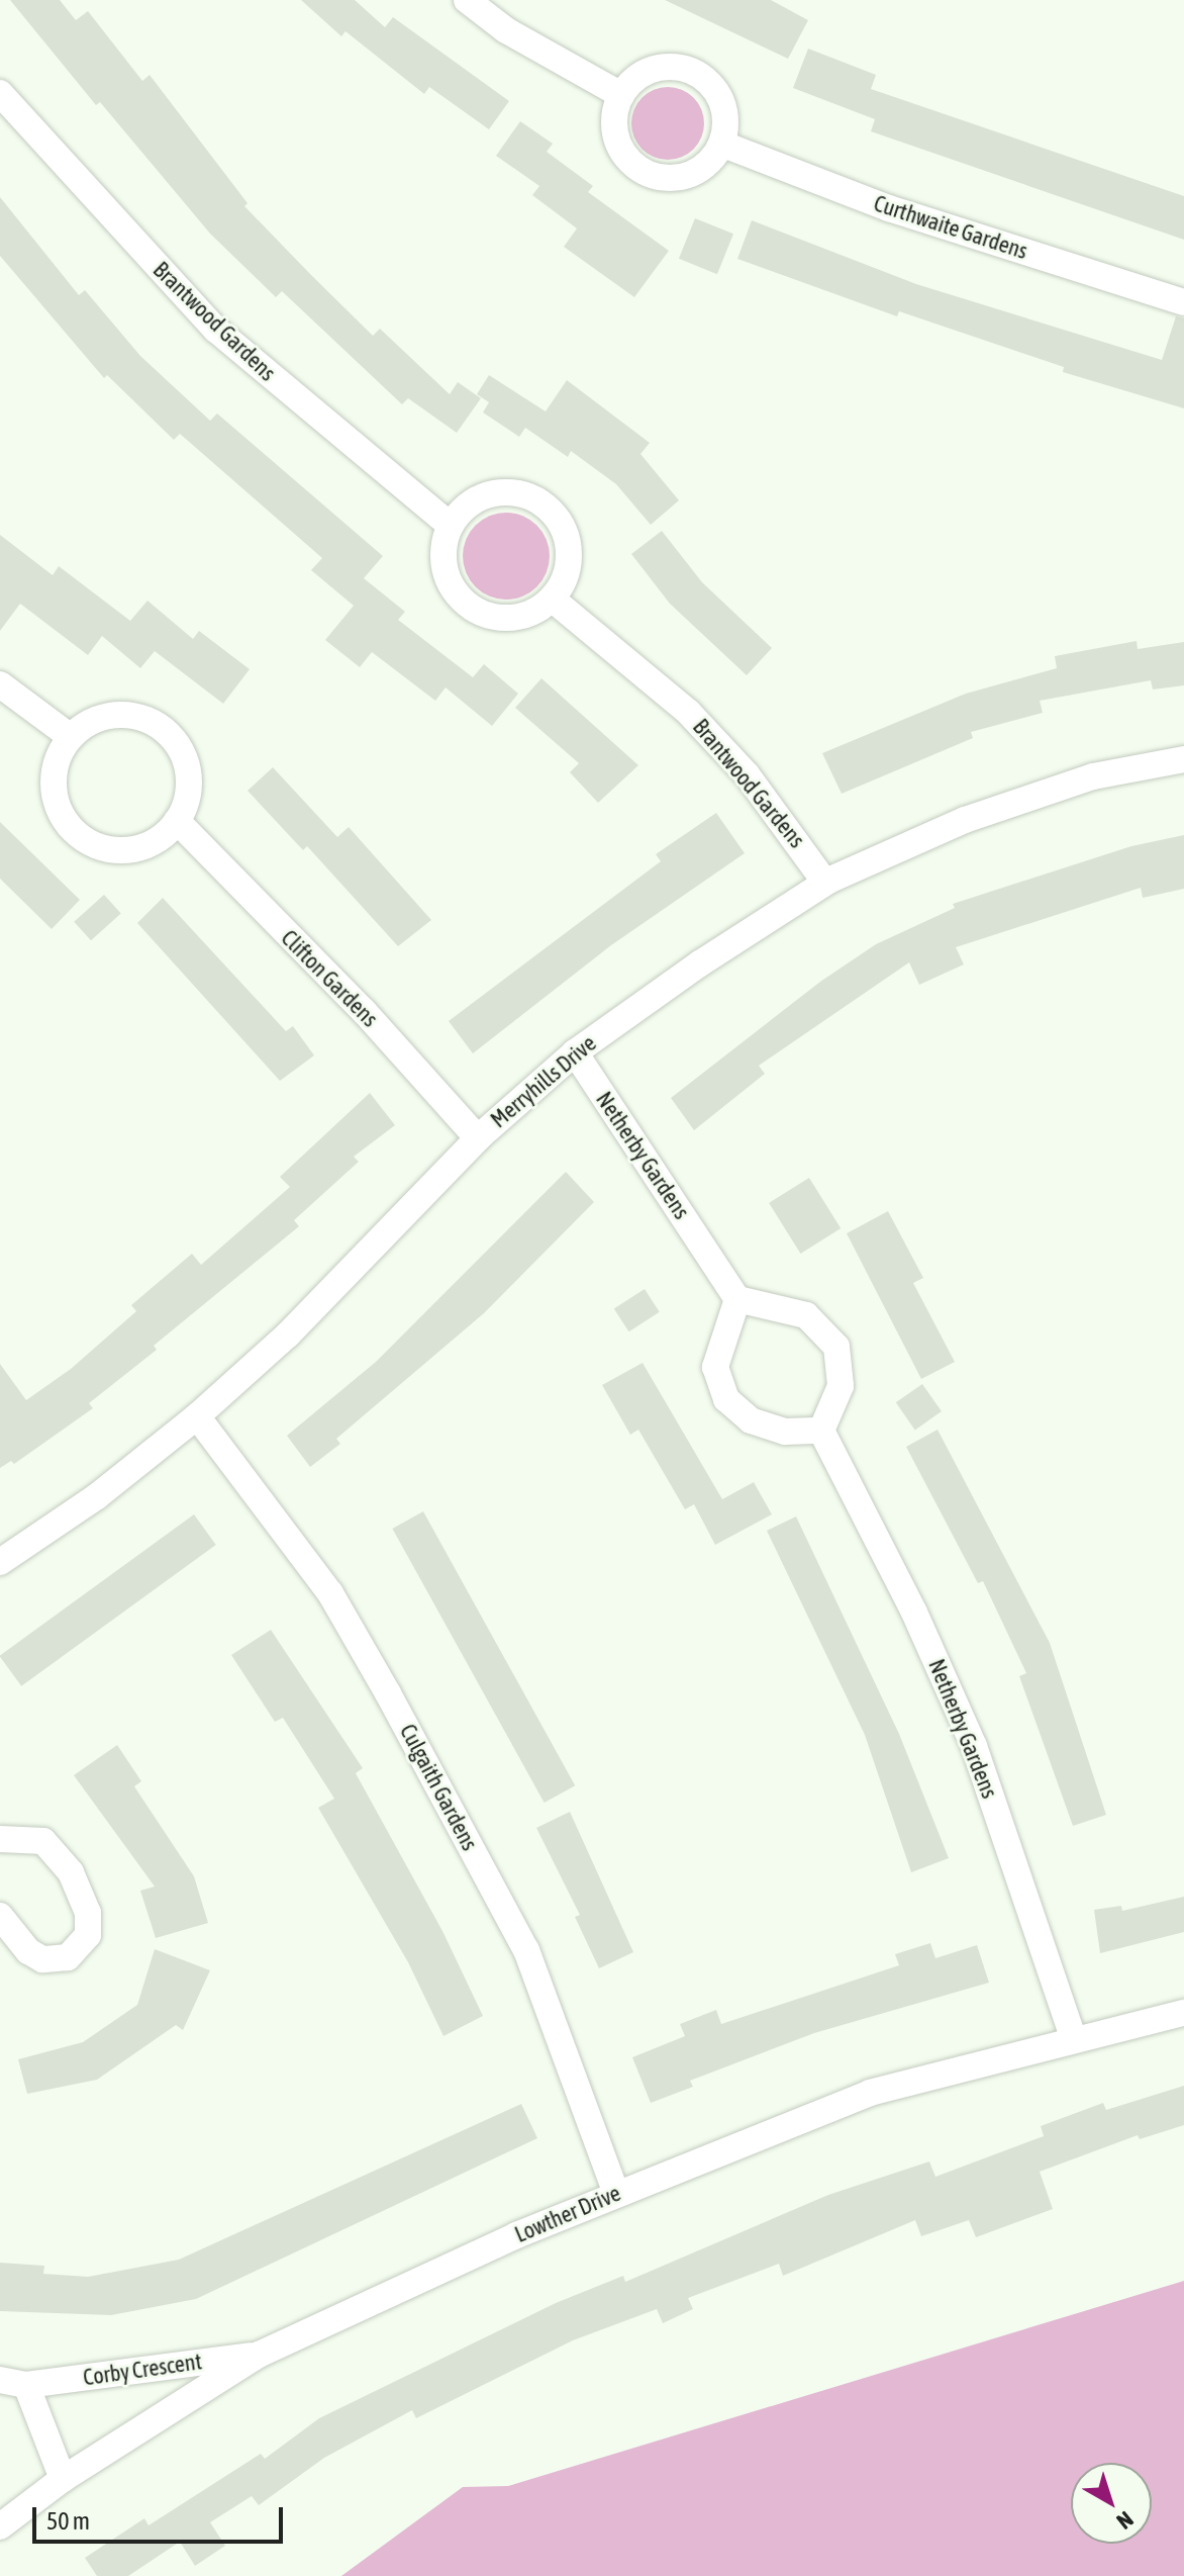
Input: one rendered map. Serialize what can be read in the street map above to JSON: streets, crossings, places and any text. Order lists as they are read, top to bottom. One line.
{"streets":{"street":["Curthwaite Gardens","Brantwood Gardens","Clifton Gardens","Merryhills Drive","Netherby Gardens","Culgaith Gardens","Lowther Drive","Corby Crescent"]},"crossings":[["Brantwood Gardens","Merryhills Drive"],["Clifton Gardens","Merryhills Drive"],["Merryhills Drive","Netherby Gardens"],["Merryhills Drive","Culgaith Gardens"],["Netherby Gardens","Lowther Drive"],["Culgaith Gardens","Lowther Drive"],["Lowther Drive","Corby Crescent"]],"scale_bar":"50 m","north":"bottom right"}
